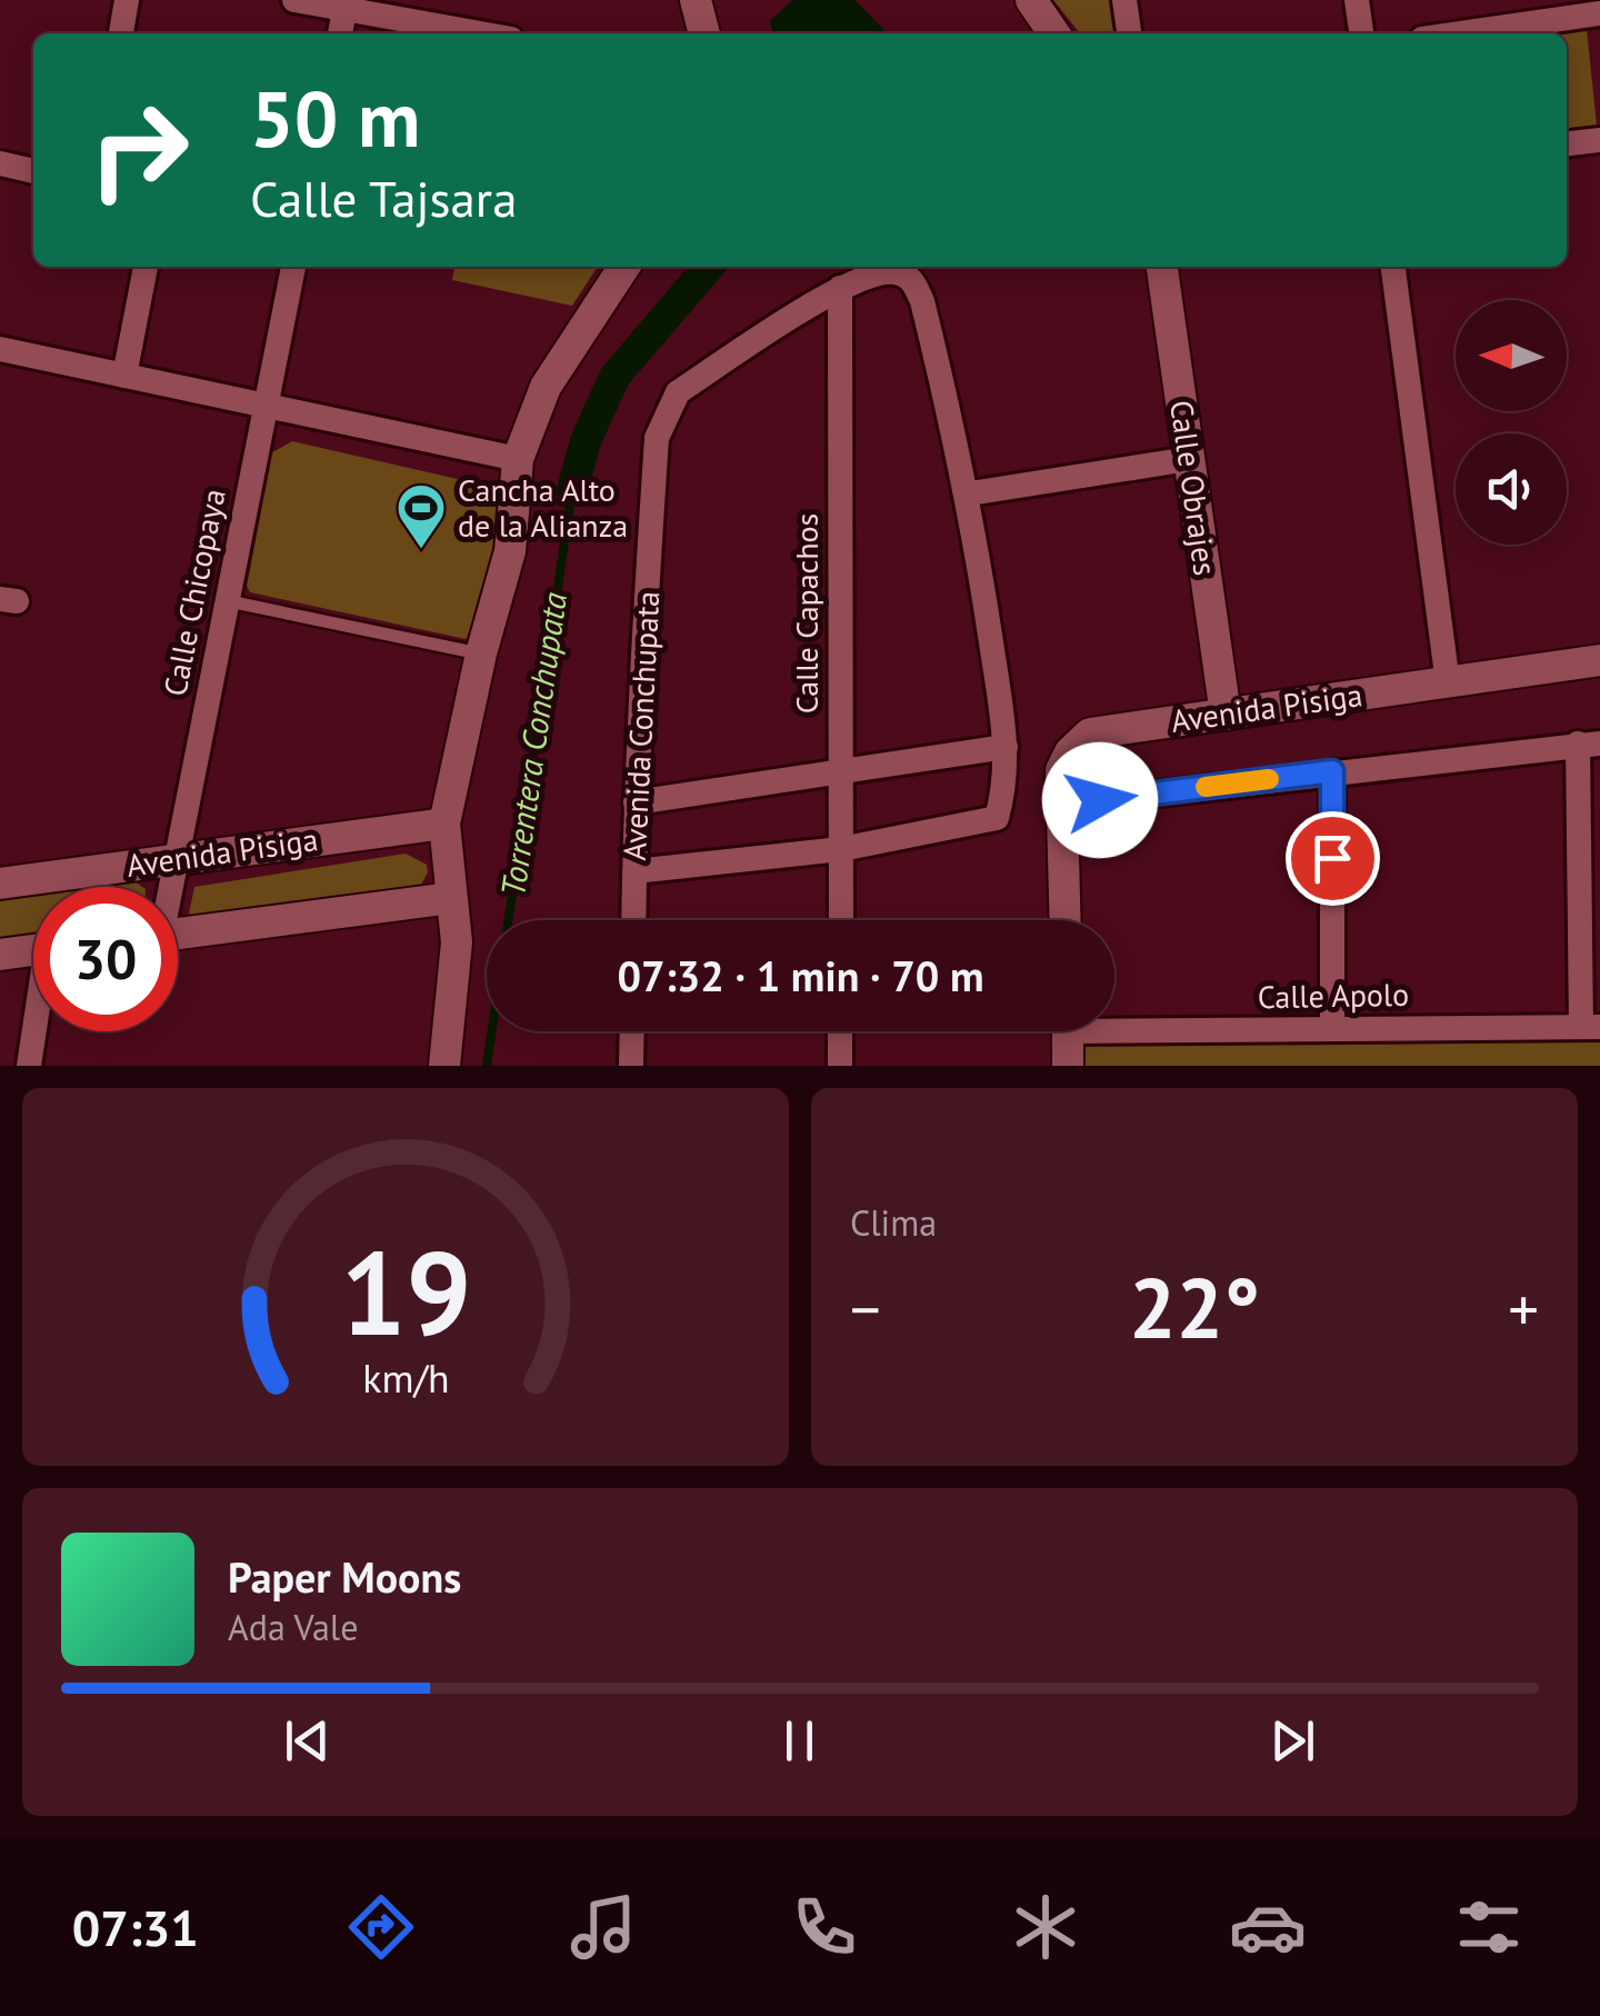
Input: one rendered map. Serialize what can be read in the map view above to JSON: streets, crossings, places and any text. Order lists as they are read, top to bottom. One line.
{"streets":{"street":["Calle Obrajes","Calle Chicopaya","Calle Capachos","Avenida Pisiga","Avenida Conchupata","Calle Apolo"]},"crossings":[["Calle Obrajes","Avenida Pisiga"],["Calle Chicopaya","Avenida Pisiga"],["Calle Capachos","Avenida Conchupata"]],"water":["Torrentera Conchupata"],"places":{"sports":["Cancha Alto de la Alianza"]},"north":"left","page":{"turn":["50 m","Calle Tajsara"],"limit":"30","trip":"07:32 · 1 min · 70 m","tile":"Clima","heat":["−","22°","+"],"song":["Paper Moons","Ada Vale"],"tabs":"07:31","gauge":["19","km/h"]}}
